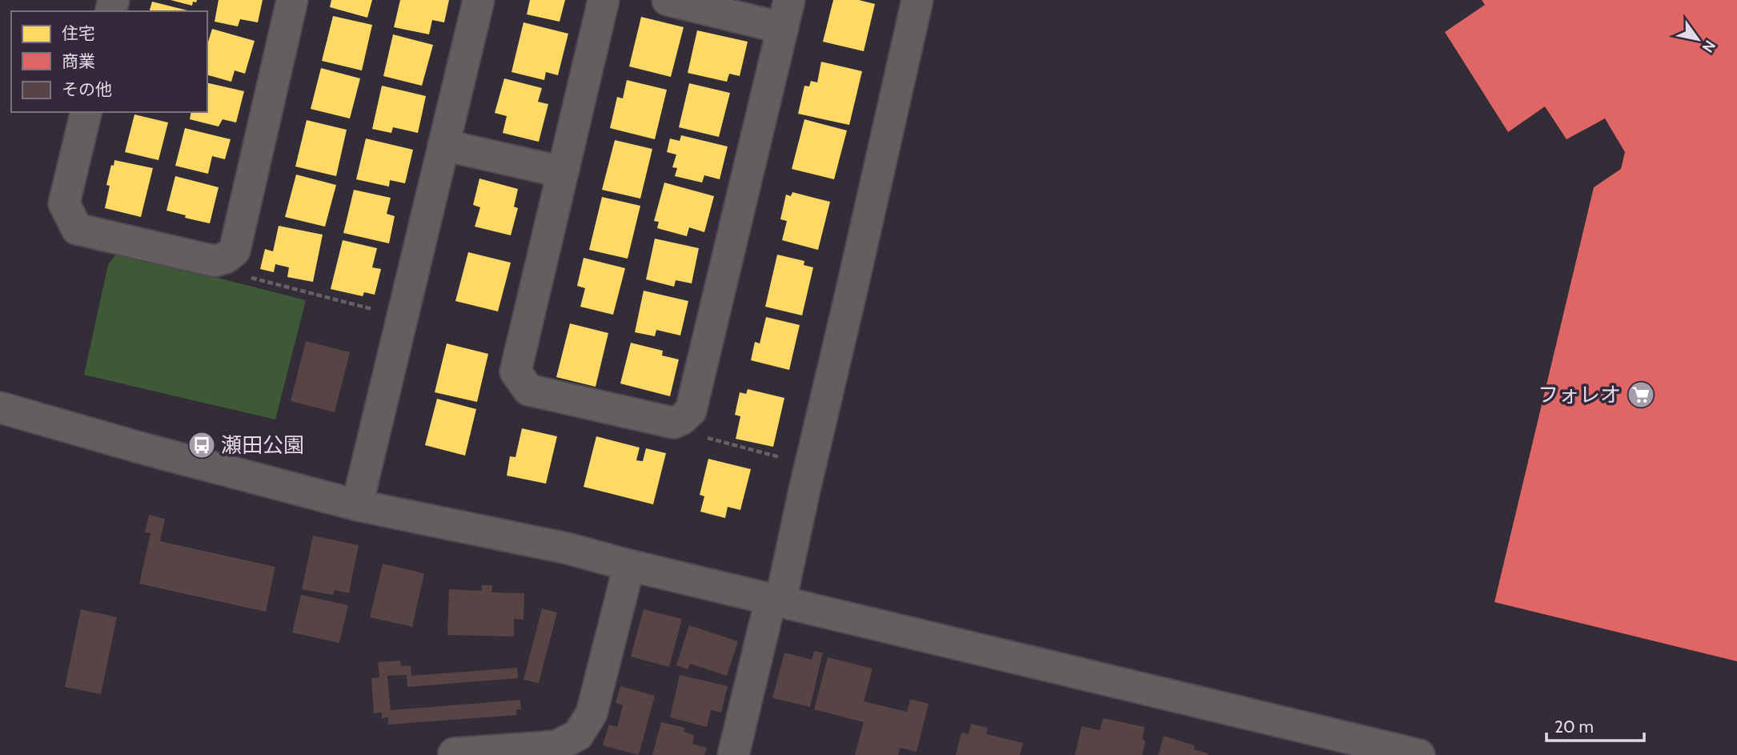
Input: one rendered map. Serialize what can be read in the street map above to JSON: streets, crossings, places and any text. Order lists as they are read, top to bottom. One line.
{"places":{"supermarket":["フォレオ"],"bus stop":["瀬田公園"]},"legend":["住宅","商業","その他"],"scale_bar":"20 m","north":"bottom right"}
